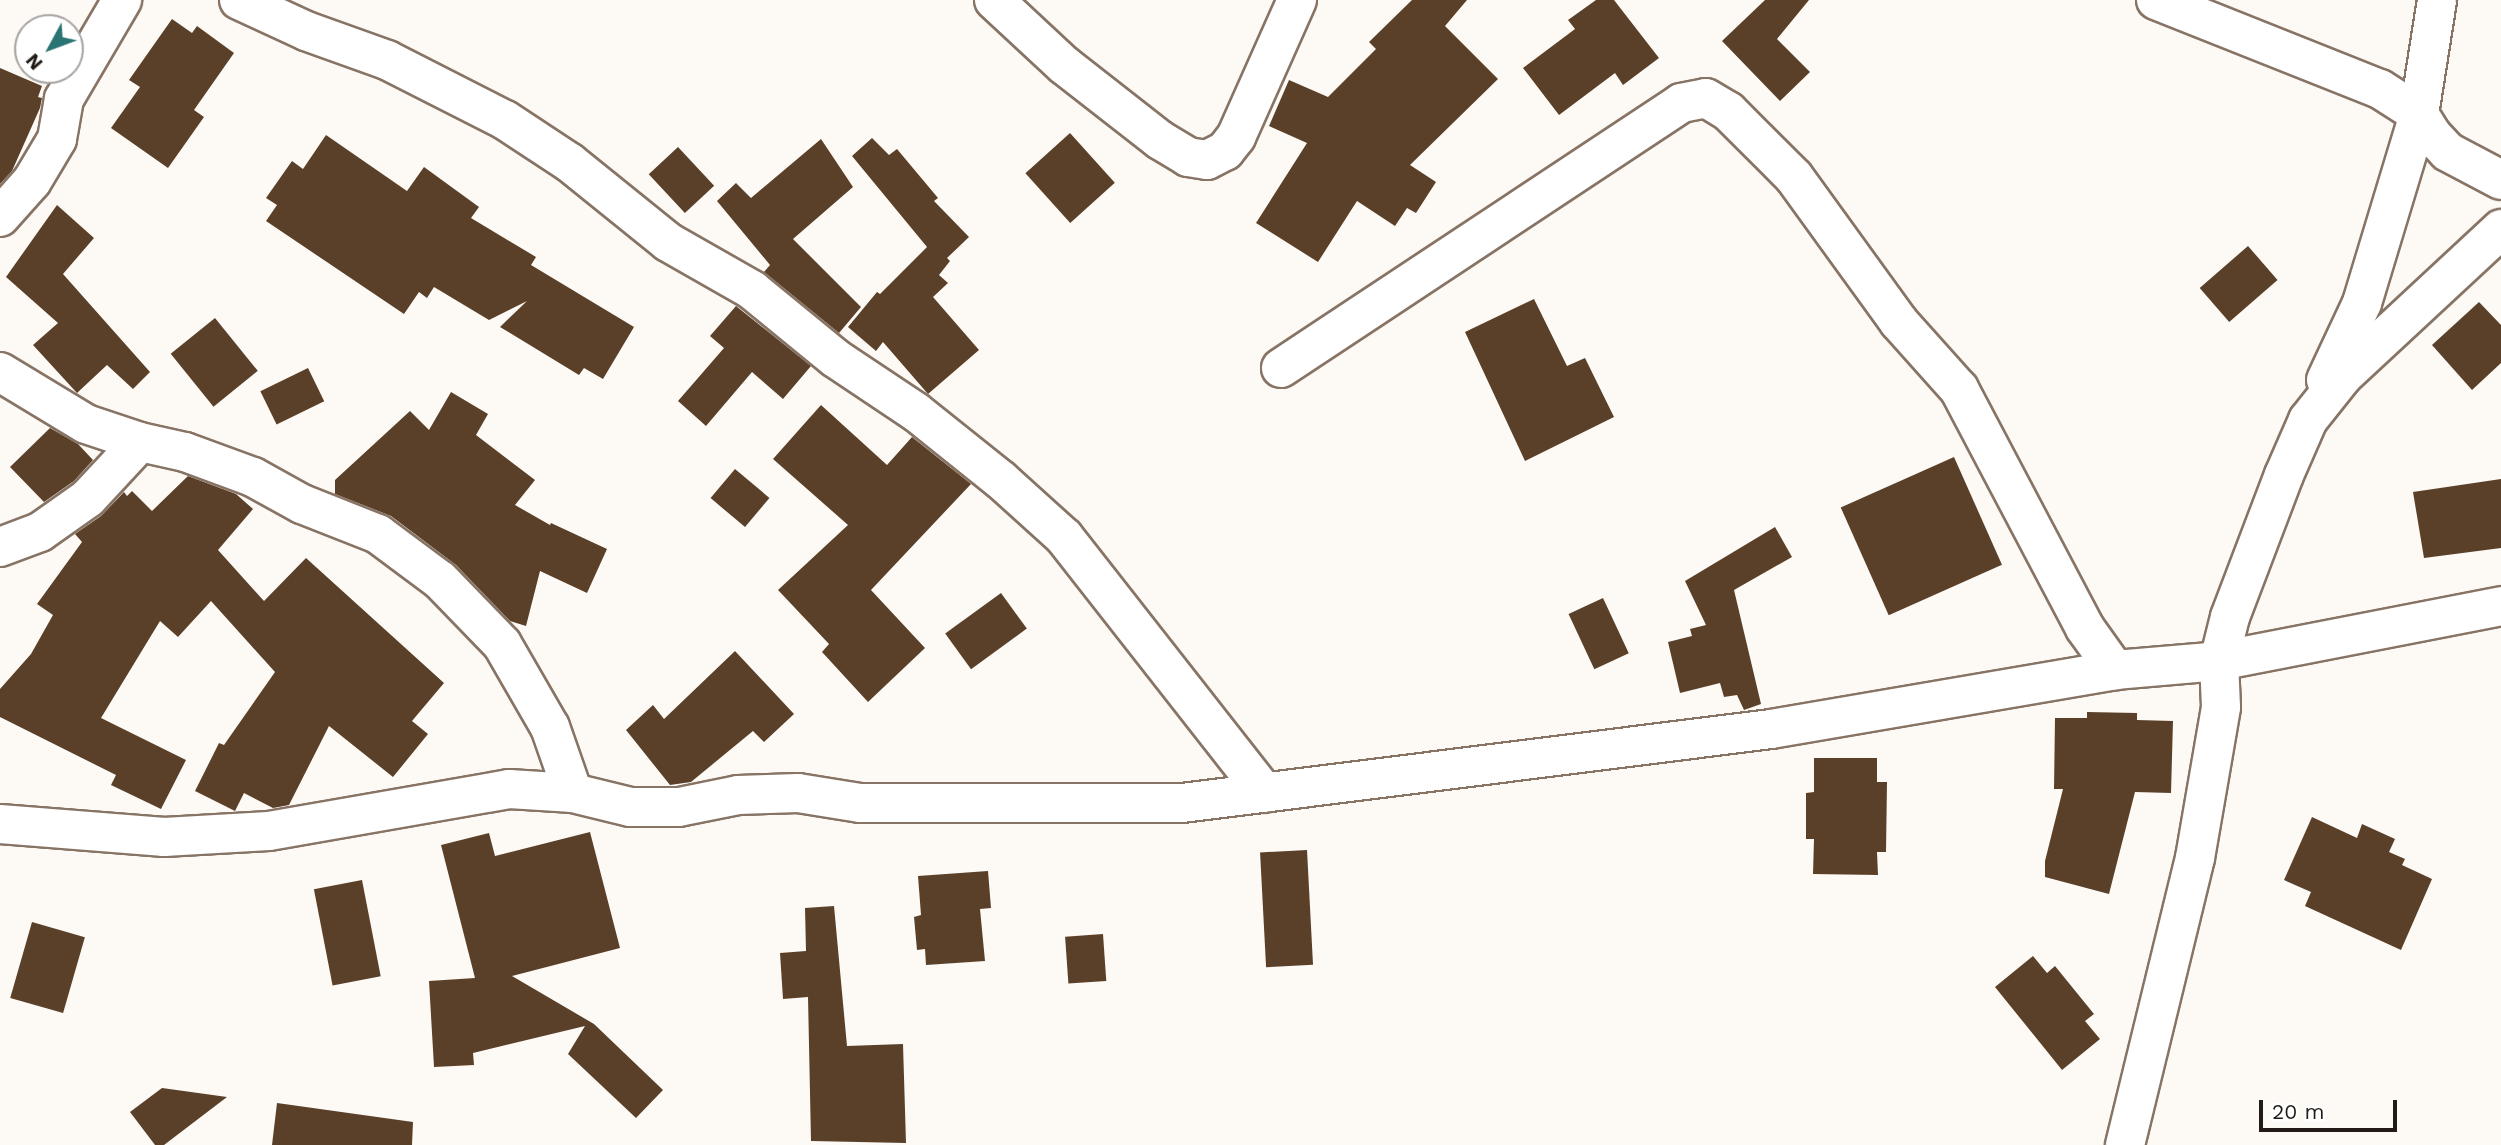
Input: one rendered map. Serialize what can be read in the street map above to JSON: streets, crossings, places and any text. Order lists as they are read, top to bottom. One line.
{"scale_bar":"20 m","north":"bottom left"}
